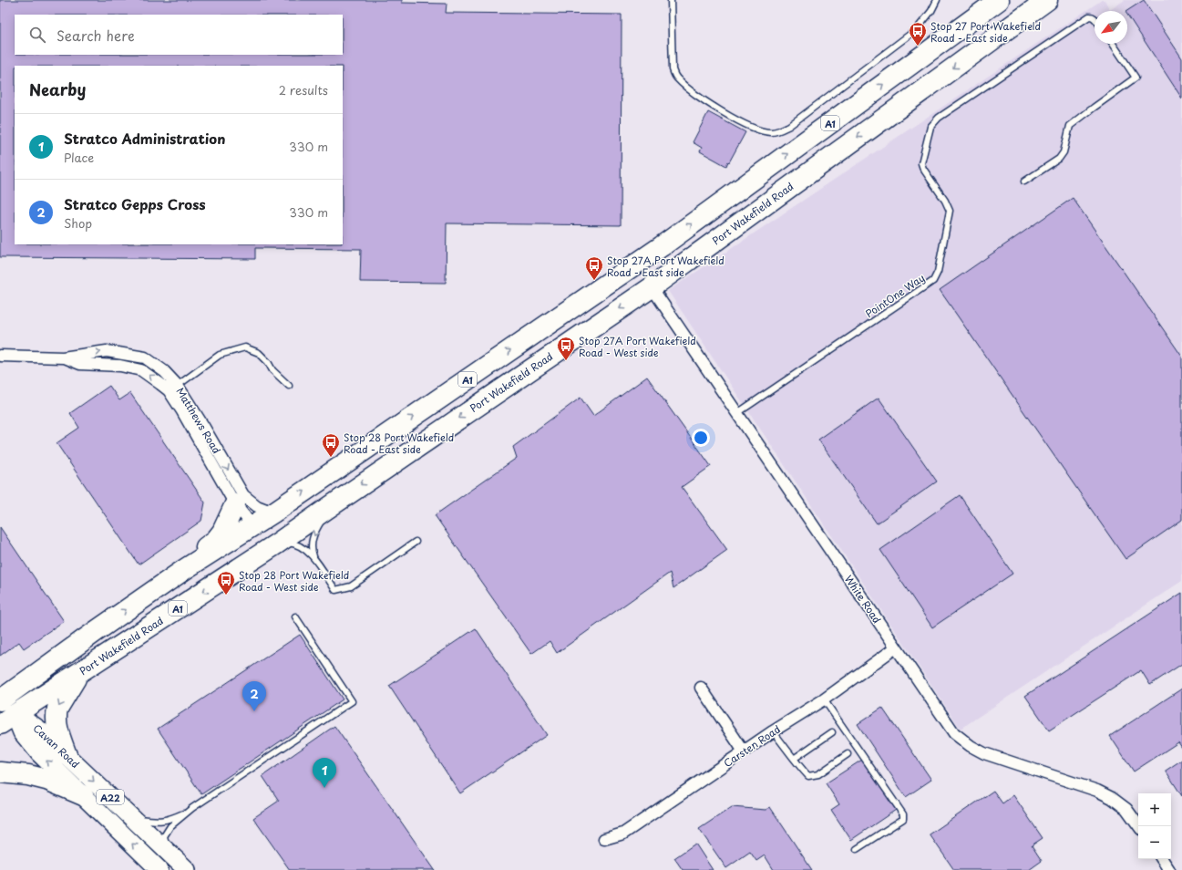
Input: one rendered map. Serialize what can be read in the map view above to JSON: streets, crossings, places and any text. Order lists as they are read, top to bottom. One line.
{"streets":{"highway":["A1","Port Wakefield Road"],"main road":["Cavan Road","A22"],"street":["Matthews Road","White Road","Carsten Road"],"lane":["PointOne Way"]},"crossings":[["A1","Matthews Road"],["Port Wakefield Road","White Road"],["Port Wakefield Road","Cavan Road"],["PointOne Way","White Road"],["White Road","Carsten Road"]],"places":{"bus stop":["Stop 27 Port Wakefield Road - East side","Stop 27A Port Wakefield Road - East side","Stop 27A Port Wakefield Road - West side","Stop 28 Port Wakefield Road - East side","Stop 28 Port Wakefield Road - West side"]},"north":"bottom left","page":{"search":"Search here","heading":["Nearby","2 results"],"list":[{"mark":"1","name":"Stratco Administration","note":"Place","value":"330 m"},{"mark":"2","name":"Stratco Gepps Cross","note":"Shop","value":"330 m"}],"pins":["2","1"],"map_buttons":["+","−"]}}
